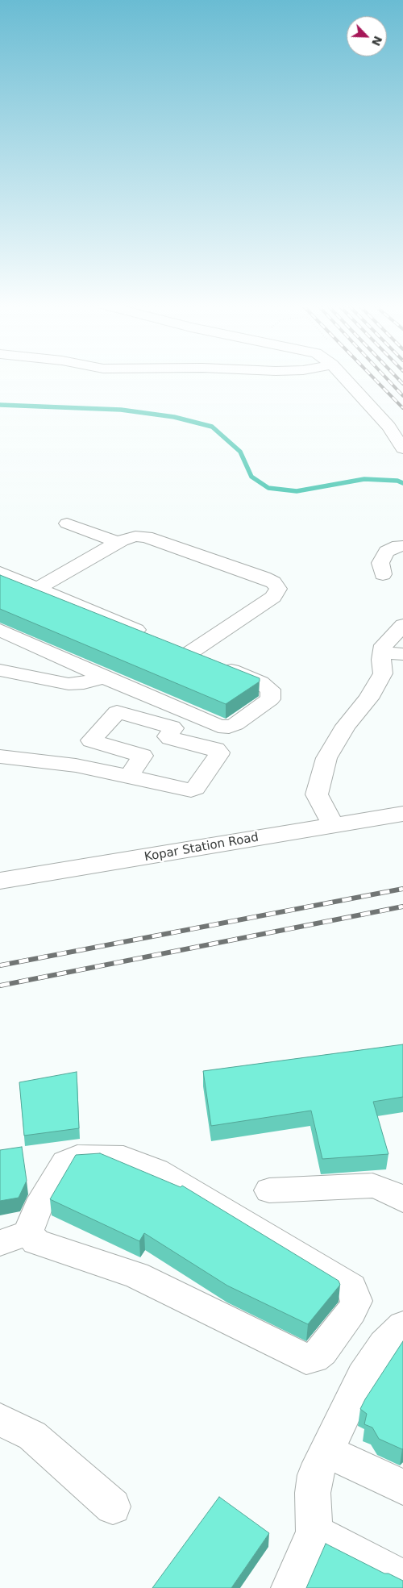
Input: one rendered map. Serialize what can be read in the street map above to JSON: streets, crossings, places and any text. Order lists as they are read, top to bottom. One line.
{"streets":{"street":["Kopar Station Road"]},"north":"bottom right"}
